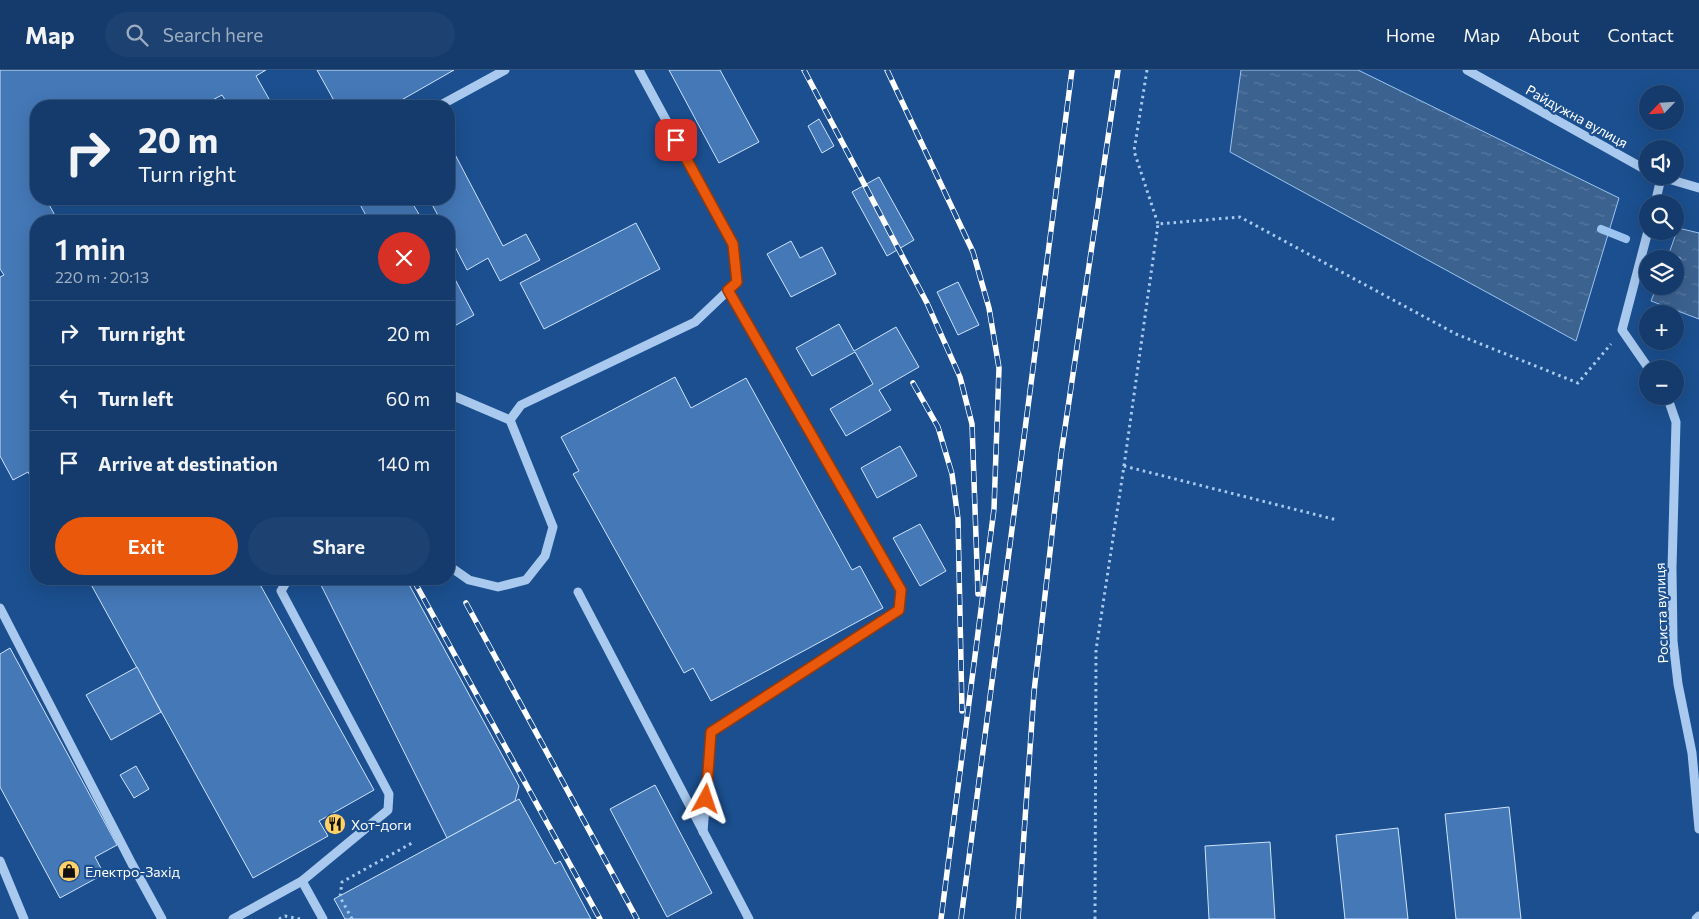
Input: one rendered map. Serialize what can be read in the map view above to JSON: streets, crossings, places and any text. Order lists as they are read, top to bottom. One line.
{"streets":{"street":["Райдужна вулиця","Росиста вулиця"]},"places":{"restaurant":["Хот-доги"],"shop":["Електро-Захід"]},"north":"bottom left","page":{"header":"Map","search":"Search here","nav":["Home","Map","About","Contact"],"map_buttons":["+","−"],"turn":["20 m","Turn right"],"heading":["1 min","220 m · 20:13"],"list":[{"name":"Turn right","value":"20 m"},{"name":"Turn left","value":"60 m"},{"name":"Arrive at destination","value":"140 m"}],"buttons":["Exit","Share"]}}
